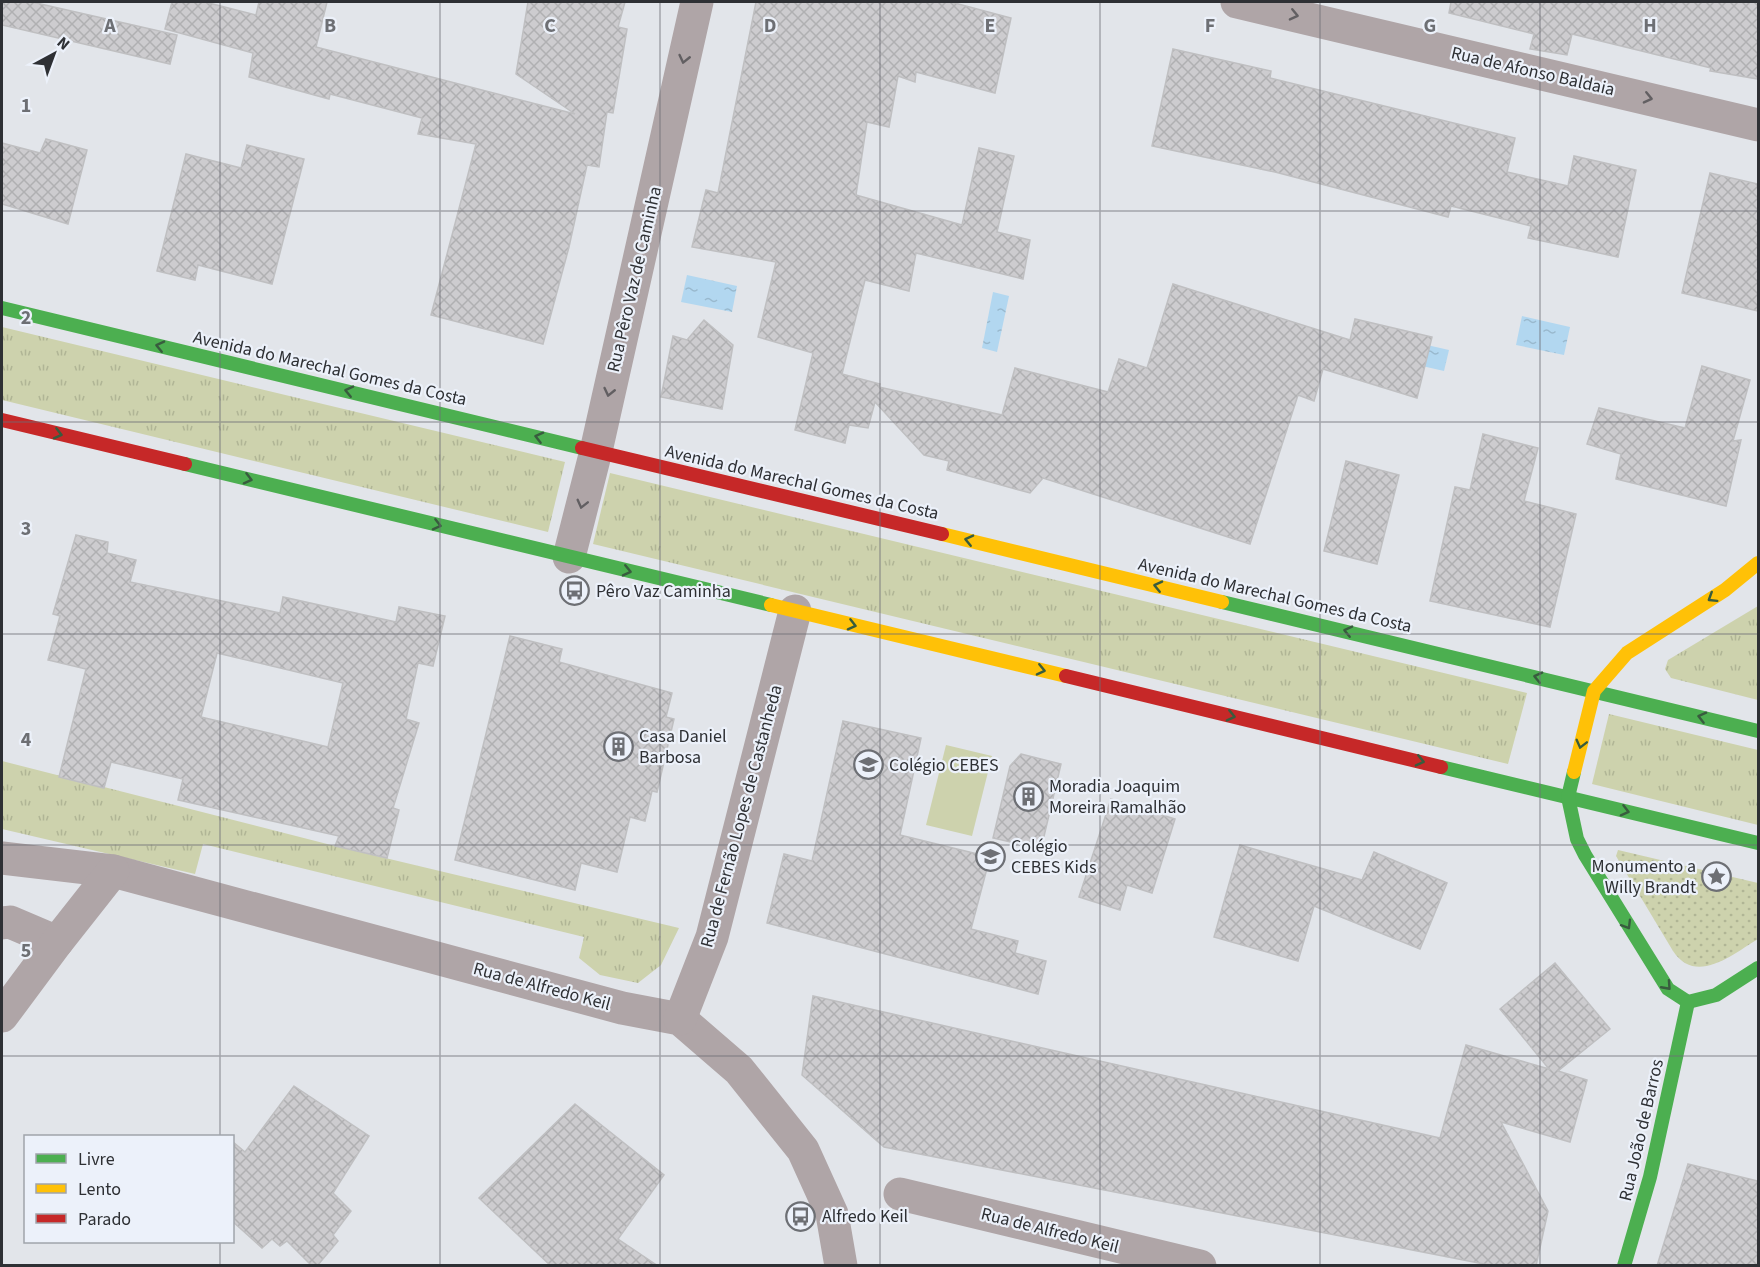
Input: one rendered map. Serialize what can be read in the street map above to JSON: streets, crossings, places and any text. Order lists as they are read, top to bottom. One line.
{"streets":{"main road":["Avenida do Marechal Gomes da Costa","Rua João de Barros"],"street":["Rua de Afonso Baldaia","Rua Pêro Vaz de Caminha","Rua de Fernão Lopes de Castanheda","Rua de Alfredo Keil"]},"crossings":[["Rua Pêro Vaz de Caminha","Avenida do Marechal Gomes da Costa"],["Rua de Fernão Lopes de Castanheda","Rua de Alfredo Keil"]],"one_way":["Rua de Afonso Baldaia","Rua Pêro Vaz de Caminha"],"places":{"bus stop":["Pêro Vaz Caminha","Alfredo Keil"],"building":["Casa Daniel Barbosa","Moradia Joaquim Moreira Ramalhão"],"school or university":["Colégio CEBES","Colégio CEBES Kids"],"place":["Monumento a Willy Brandt"]},"legend":["Livre","Lento","Parado"],"north":"top right","grid":{"columns":["A","B","C","D","E","F","G","H"],"rows":["1","2","3","4","5"]}}
